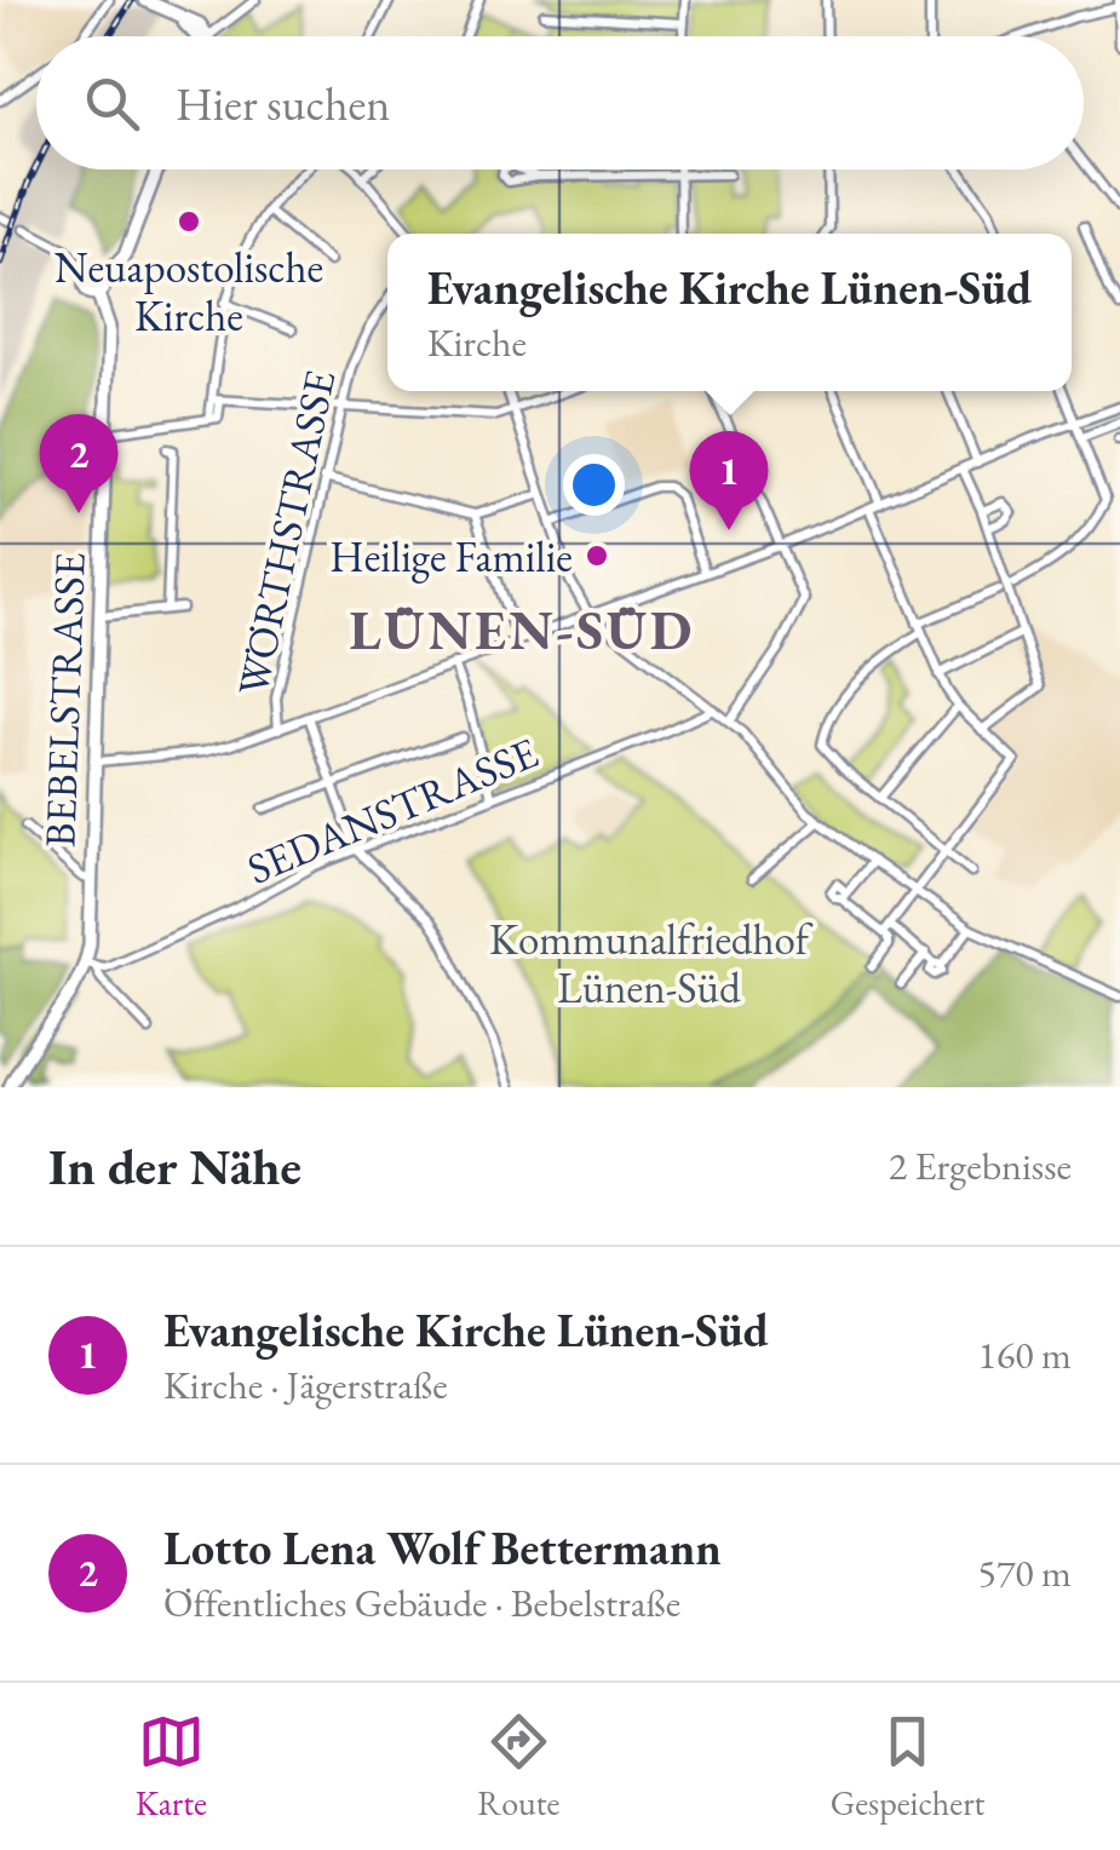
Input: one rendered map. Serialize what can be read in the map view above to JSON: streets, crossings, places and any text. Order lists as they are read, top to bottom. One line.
{"streets":{"main road":["BEBELSTRASSE"],"street":["WÖRTHSTRASSE","SEDANSTRASSE"]},"crossings":[["BEBELSTRASSE","SEDANSTRASSE"]],"districts":["LÜNEN-SÜD"],"parks":["Kommunalfriedhof Lünen-Süd"],"places":["Neuapostolische Kirche","Heilige Familie"],"page":{"search":"Hier suchen","popup":["Evangelische Kirche Lünen-Süd","Kirche"],"pins":["2","1"],"heading":["In der Nähe","2 Ergebnisse"],"list":[{"mark":"1","name":"Evangelische Kirche Lünen-Süd","note":"Kirche · Jägerstraße","value":"160 m"},{"mark":"2","name":"Lotto Lena Wolf Bettermann","note":"Öffentliches Gebäude · Bebelstraße","value":"570 m"}],"nav":["Karte","Route","Gespeichert"]}}
